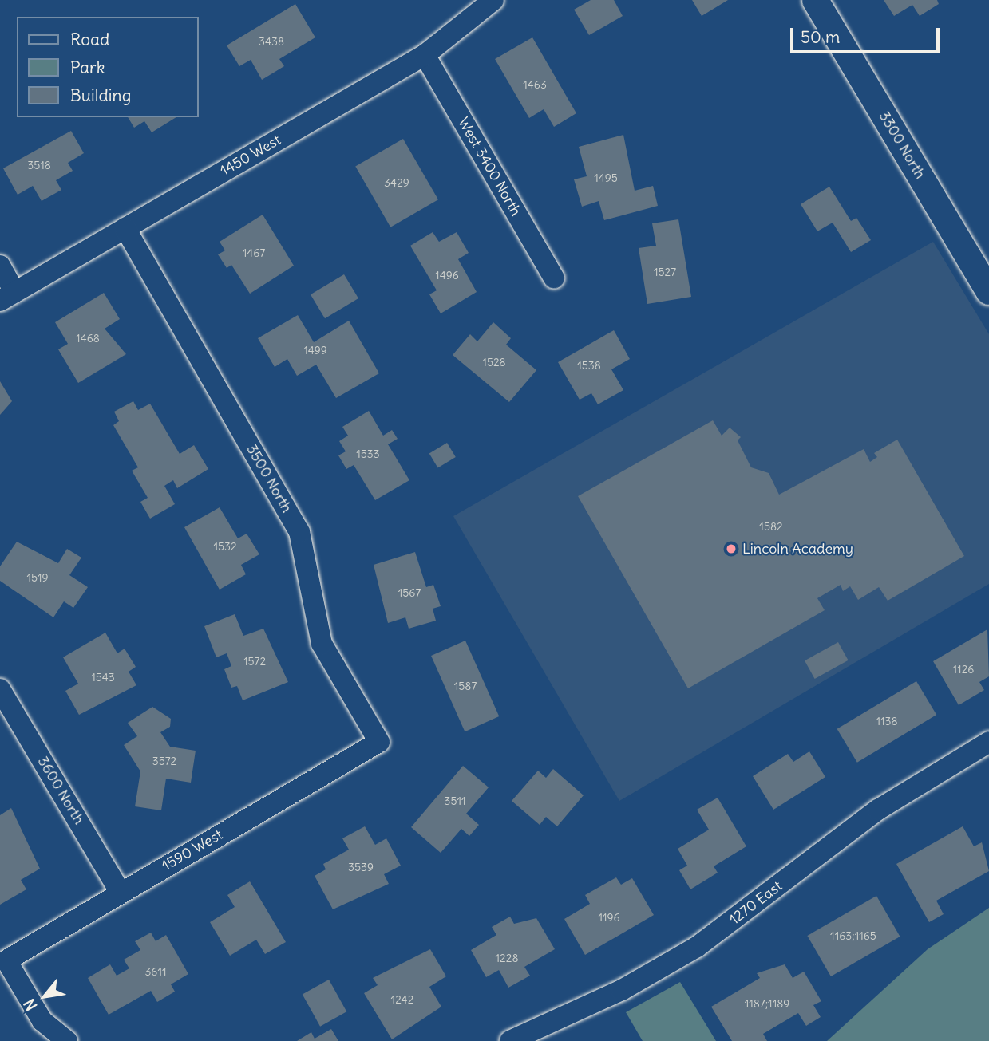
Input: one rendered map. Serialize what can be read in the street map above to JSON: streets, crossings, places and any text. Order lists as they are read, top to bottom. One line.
{"streets":{"street":["3300 North","1450 West","West 3400 North","3500 North","3600 North","1590 West","1270 East"]},"crossings":[["1450 West","West 3400 North"],["1450 West","3500 North"],["3500 North","1590 West"],["3600 North","1590 West"]],"places":["Lincoln Academy"],"house_numbers":["3438","1463","3518","1495","3429","1467","1527","1496","1468","1499","1528","1538","1533","1582","1532","1519","1567","1572","1126","1543","1587","1138","3572","3511","3539","1196","1163;1165","1228","3611","1242","1187;1189"],"legend":["Road","Park","Building"],"scale_bar":"50 m","north":"bottom left"}
